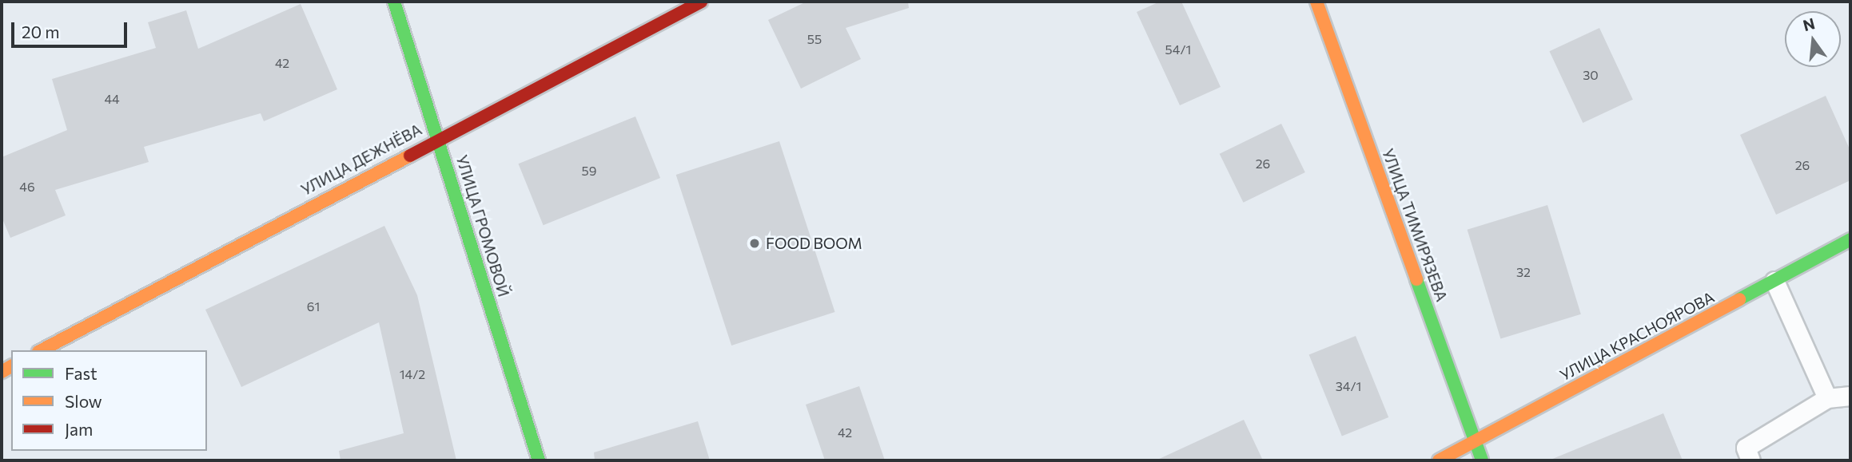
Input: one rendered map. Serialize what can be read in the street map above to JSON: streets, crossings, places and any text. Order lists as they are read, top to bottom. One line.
{"streets":{"street":["УЛИЦА ДЕЖНЁВА","УЛИЦА ТИМИРЯЗЕВА","УЛИЦА ГРОМОВОЙ","УЛИЦА КРАСНОЯРОВА"]},"crossings":[["УЛИЦА ДЕЖНЁВА","УЛИЦА ГРОМОВОЙ"],["УЛИЦА ТИМИРЯЗЕВА","УЛИЦА КРАСНОЯРОВА"]],"places":["FOOD BOOM"],"house_numbers":["55","54/1","42","30","44","26","26","59","46","32","61","14/2","34/1","42"],"legend":["Fast","Slow","Jam"],"scale_bar":"20 m","north":"top"}
